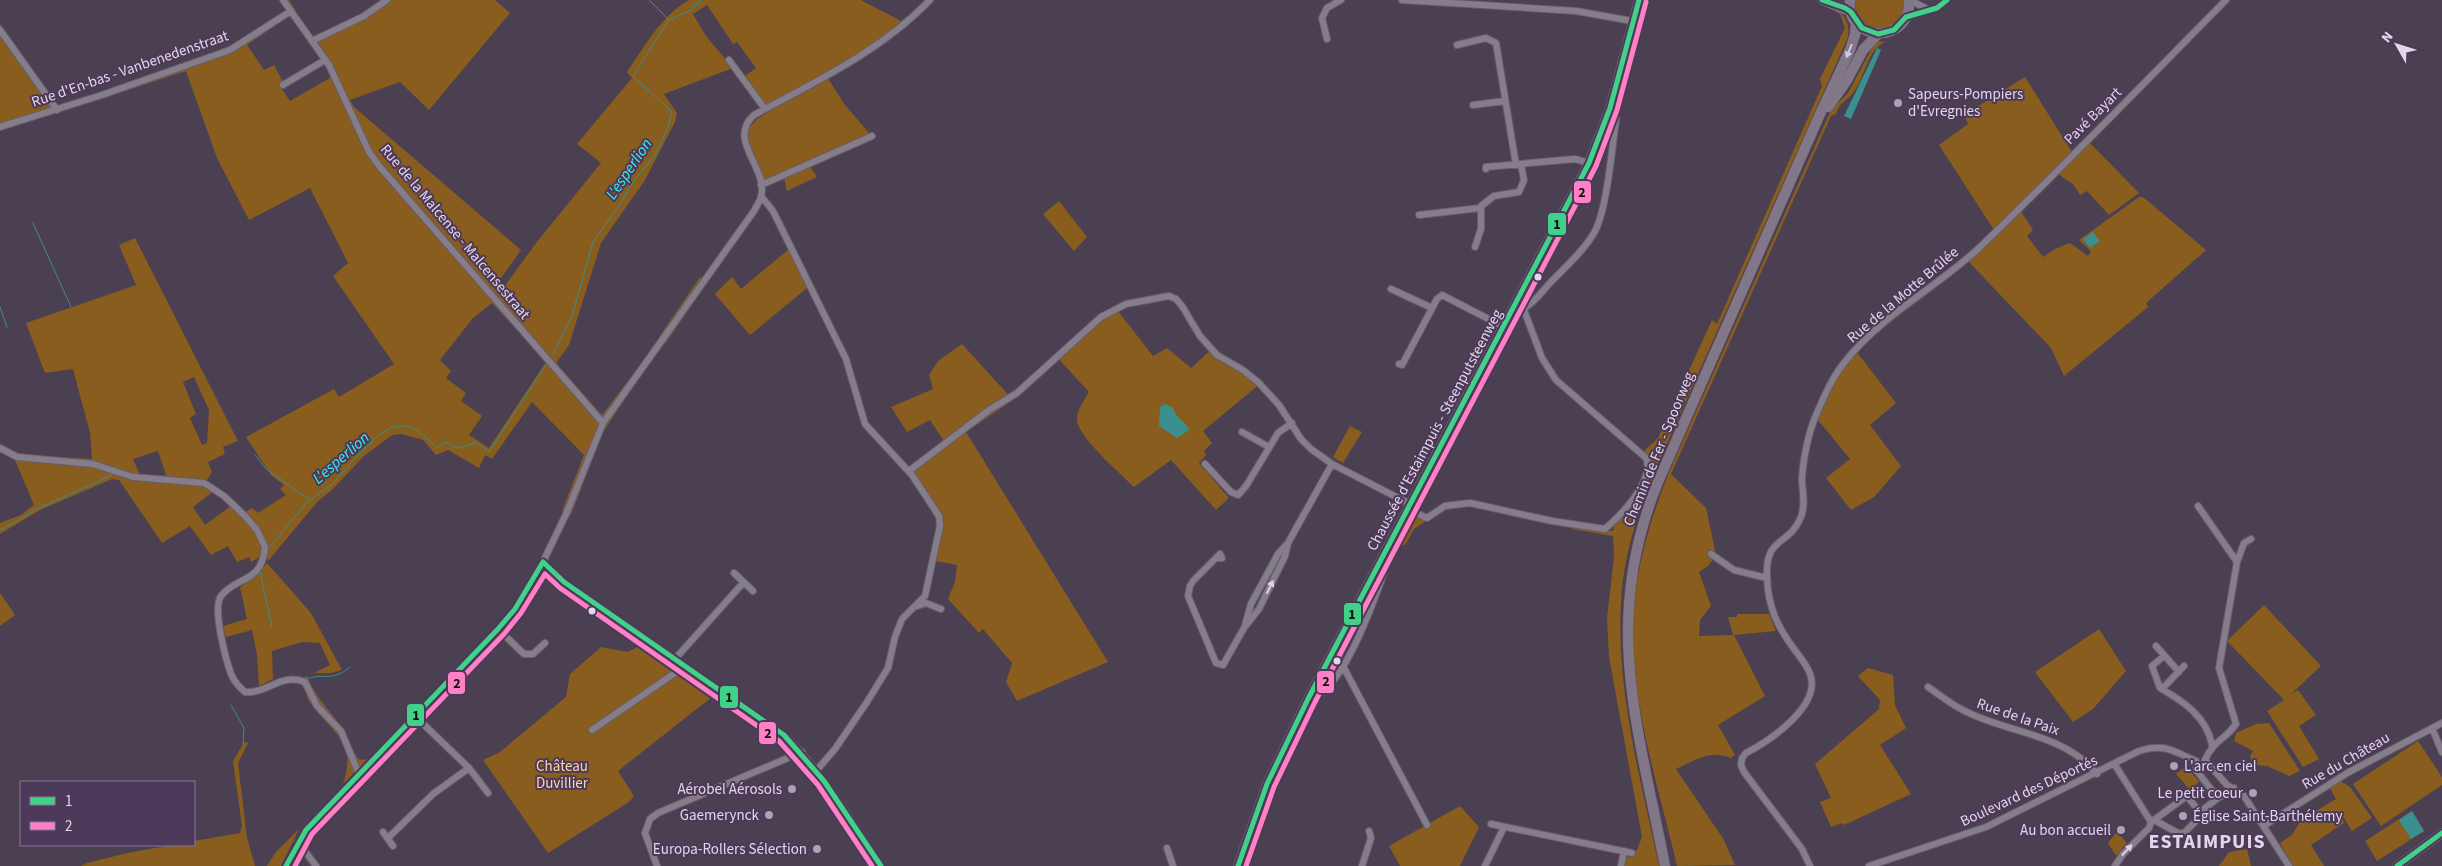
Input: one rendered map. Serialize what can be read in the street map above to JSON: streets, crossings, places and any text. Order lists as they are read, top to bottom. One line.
{"streets":{"highway":["Chemin de Fer - Spoorweg"],"main road":["Chaussée d'Estaimpuis - Steenputsteenweg"],"street":["Rue d'En-bas - Vanbenedenstraat","Pavé Bayart","Rue de la Malcense - Malcensestraat","Rue de la Motte Brûlée","Rue de la Paix","Rue du Château","Boulevard des Déportés"]},"crossings":[["Rue d'En-bas - Vanbenedenstraat","Rue de la Malcense - Malcensestraat"],["Pavé Bayart","Rue de la Motte Brûlée"],["Rue de la Paix","Boulevard des Déportés"]],"districts":["ESTAIMPUIS"],"water":["L'esperlion"],"parks":["Château Duvillier"],"places":["Sapeurs-Pompiers d'Evregnies","L'arc en ciel","Aérobel Aérosols","Le petit coeur","Gaemerynck","Église Saint-Barthélemy","Au bon accueil","Europa-Rollers Sélection"],"lines":["transit line 1","transit line 2"],"legend":["1","2"],"north":"top left"}
